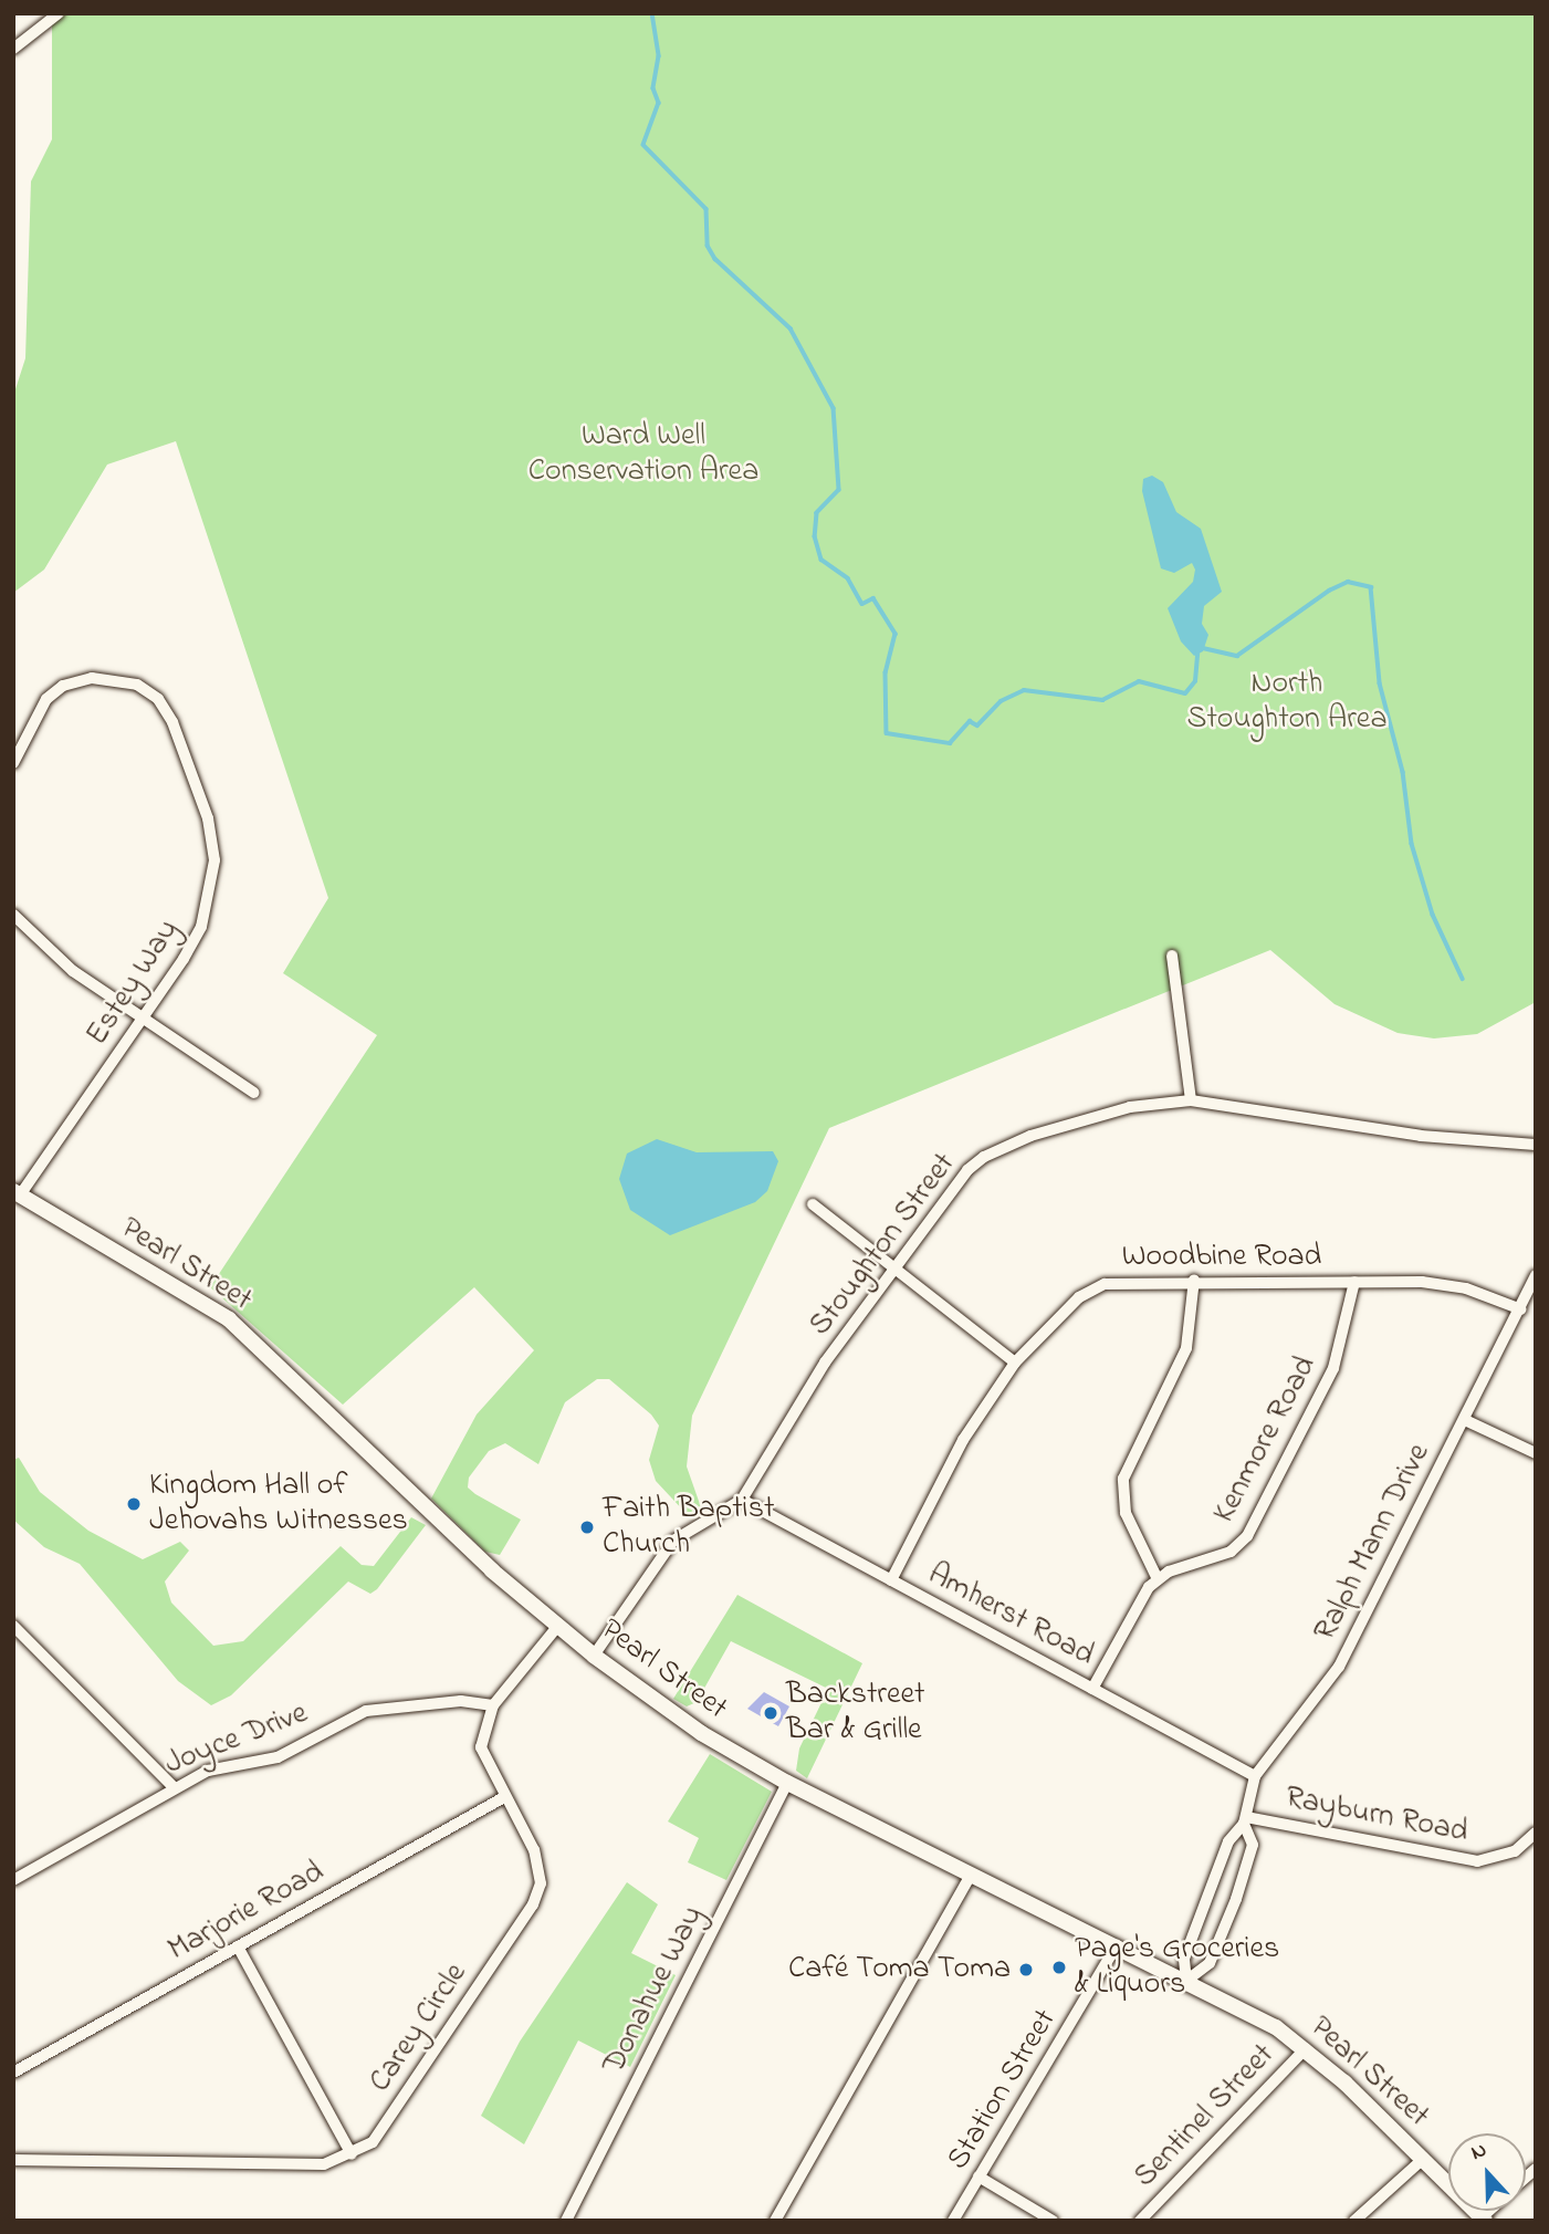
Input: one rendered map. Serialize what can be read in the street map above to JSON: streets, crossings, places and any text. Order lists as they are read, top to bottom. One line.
{"streets":{"main road":["Pearl Street"],"street":["Estey Way","Stoughton Street","Woodbine Road","Kenmore Road","Ralph Mann Drive","Amherst Road","Joyce Drive","Rayburn Road","Marjorie Road","Donahue Way","Carey Circle","Station Street","Sentinel Street"]},"crossings":[["Estey Way","Pearl Street"],["Stoughton Street","Pearl Street"],["Stoughton Street","Amherst Road"],["Woodbine Road","Kenmore Road"],["Woodbine Road","Ralph Mann Drive"],["Woodbine Road","Amherst Road"],["Pearl Street","Ralph Mann Drive"],["Pearl Street","Donahue Way"],["Pearl Street","Carey Circle"],["Pearl Street","Station Street"],["Pearl Street","Sentinel Street"],["Ralph Mann Drive","Amherst Road"],["Ralph Mann Drive","Rayburn Road"],["Joyce Drive","Carey Circle"],["Marjorie Road","Carey Circle"]],"parks":["Ward Well Conservation Area","North Stoughton Area"],"places":["Kingdom Hall of Jehovahs Witnesses","Faith Baptist Church","Backstreet Bar & Grille","Page's Groceries & Liquors","Café Toma Toma"],"north":"top"}
